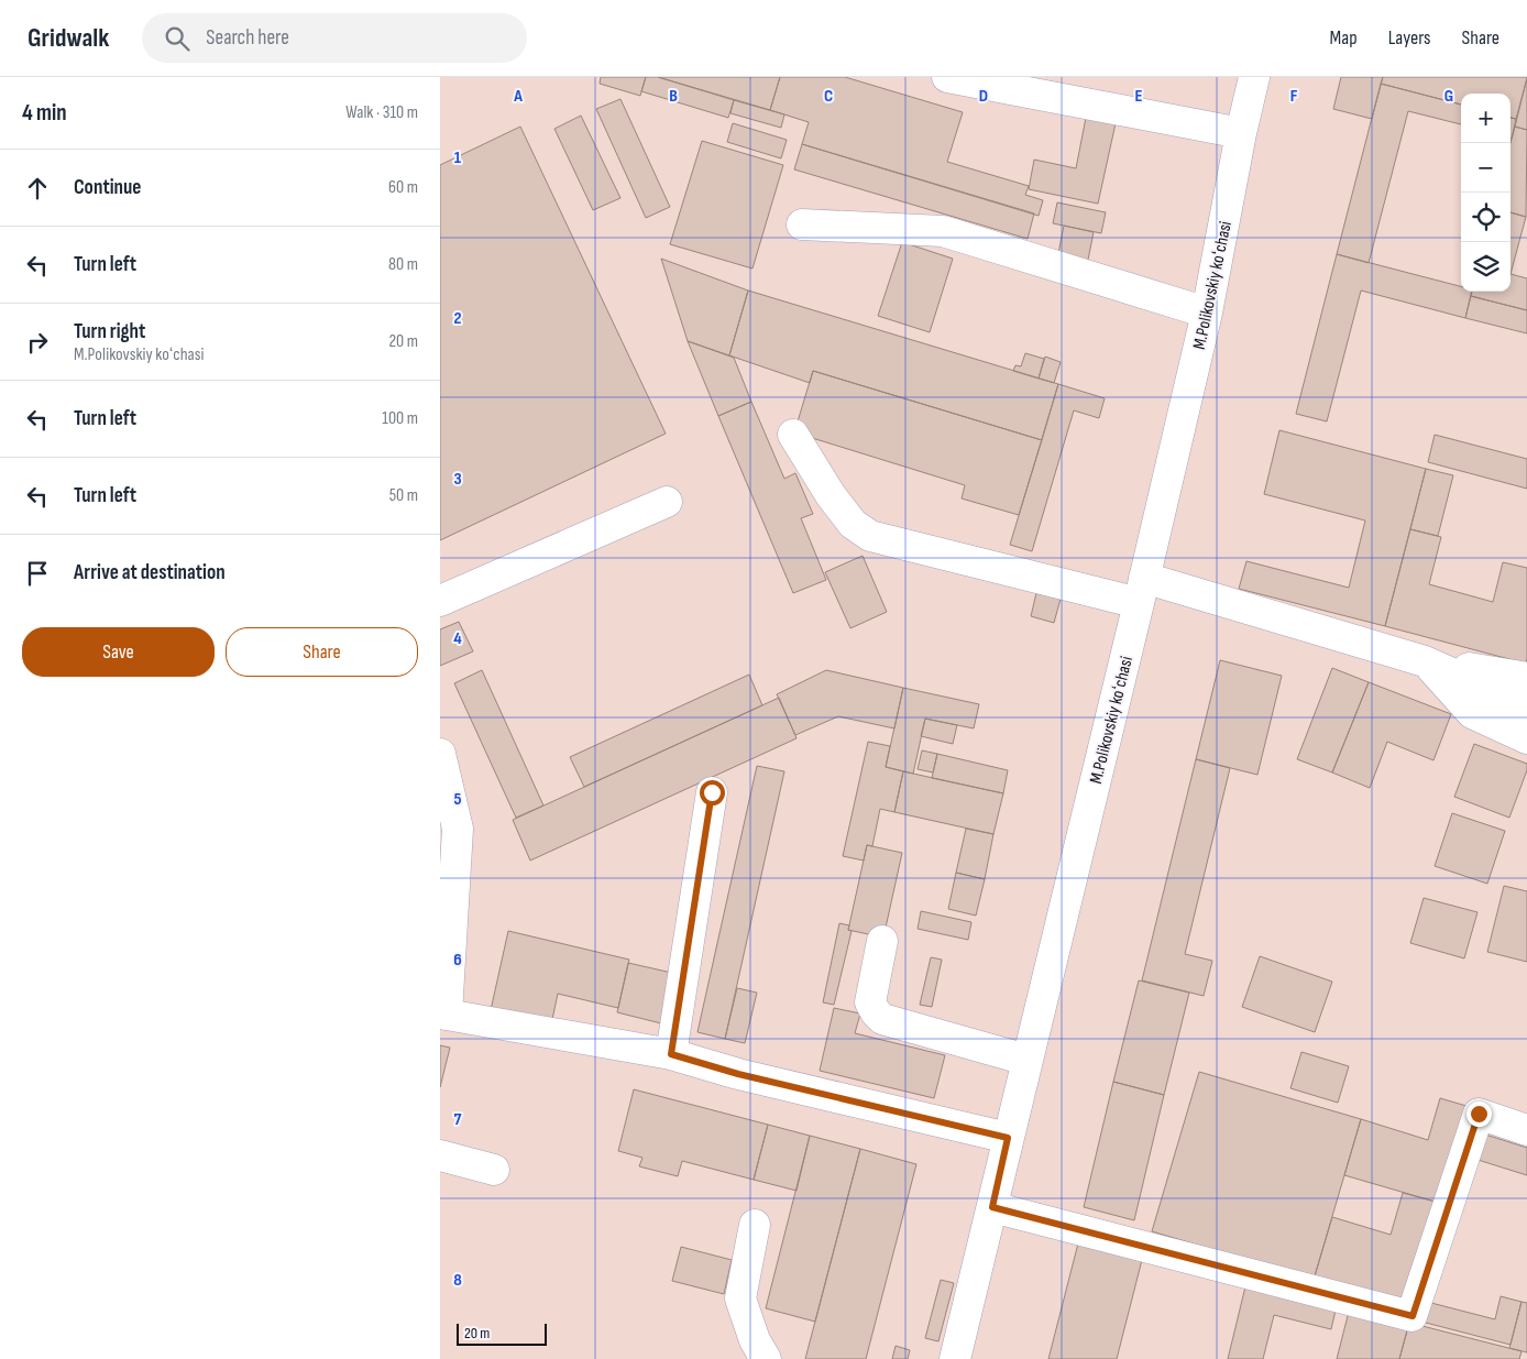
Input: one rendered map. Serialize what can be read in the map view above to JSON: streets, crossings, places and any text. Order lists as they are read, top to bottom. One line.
{"streets":{"street":["M.Polikovskiy koʻchasi"]},"scale_bar":"20 m","page":{"header":"Gridwalk","search":"Search here","nav":["Map","Layers","Share"],"heading":["4 min","Walk · 310 m"],"map_buttons":["+","−"],"list":[["Continue","60 m"],["Turn left","80 m"],["Turn right","M.Polikovskiy koʻchasi","20 m"],["Turn left","100 m"],["Turn left","50 m"],"Arrive at destination"],"buttons":["Save","Share"],"scale":"20 m"},"grid":{"columns":["A","B","C","D","E","F","G"],"rows":["1","2","3","4","5","6","7","8"]}}
